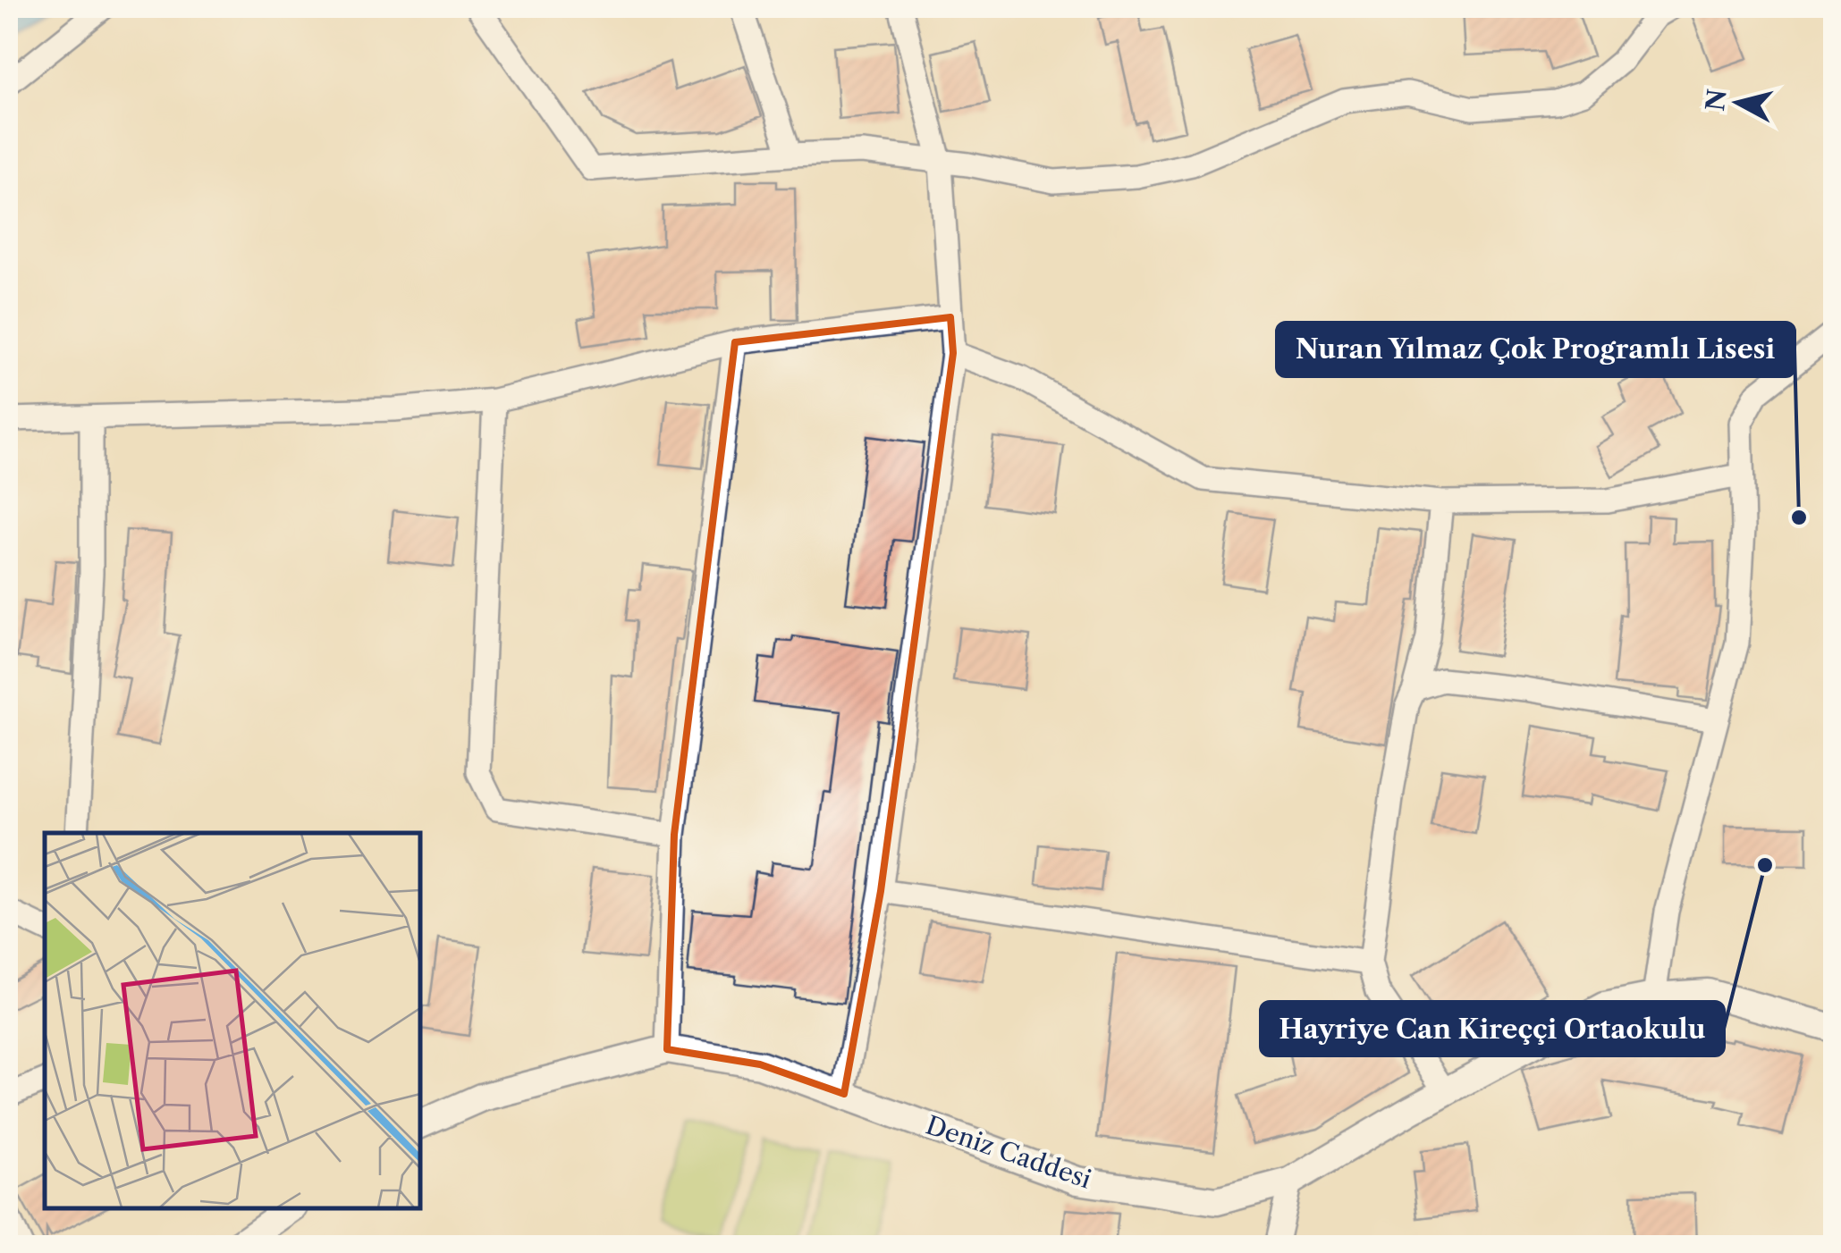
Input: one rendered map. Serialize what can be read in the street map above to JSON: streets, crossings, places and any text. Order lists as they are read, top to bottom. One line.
{"streets":{"street":["Deniz Caddesi"]},"places":["Nuran Yılmaz Çok Programlı Lisesi","Hayriye Can Kireççi Ortaokulu"],"north":"left"}
